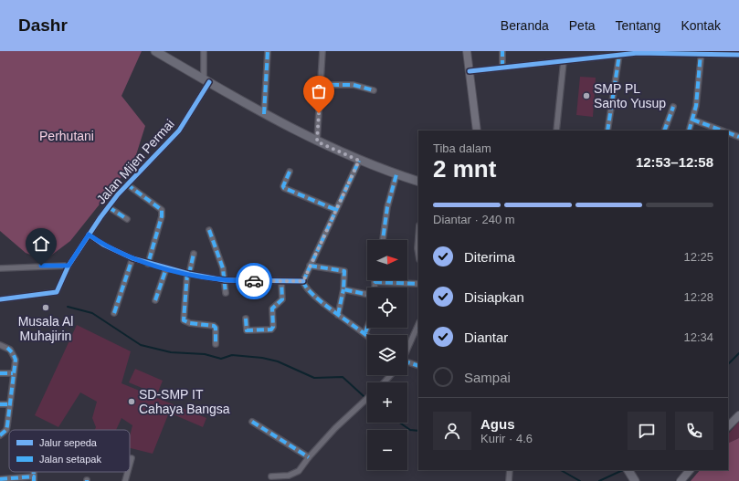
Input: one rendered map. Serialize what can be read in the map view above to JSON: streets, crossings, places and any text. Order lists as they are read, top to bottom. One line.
{"streets":{"street":["Jalan Mijen Permai"]},"parks":["Perhutani"],"places":["SMP PL Santo Yusup","Musala Al Muhajirin","SD-SMP IT Cahaya Bangsa"],"legend":["Jalur sepeda","Jalan setapak"],"north":"right","page":{"header":"Dashr","nav":["Beranda","Peta","Tentang","Kontak"],"heading":["2 mnt","Tiba dalam","12:53–12:58"],"panel":["Agus","Kurir · 4.6"],"bar":"Diantar · 240 m","list":[["Diterima","12:25"],["Disiapkan","12:28"],["Diantar","12:34"],"Sampai"],"map_buttons":["+","−"]}}
